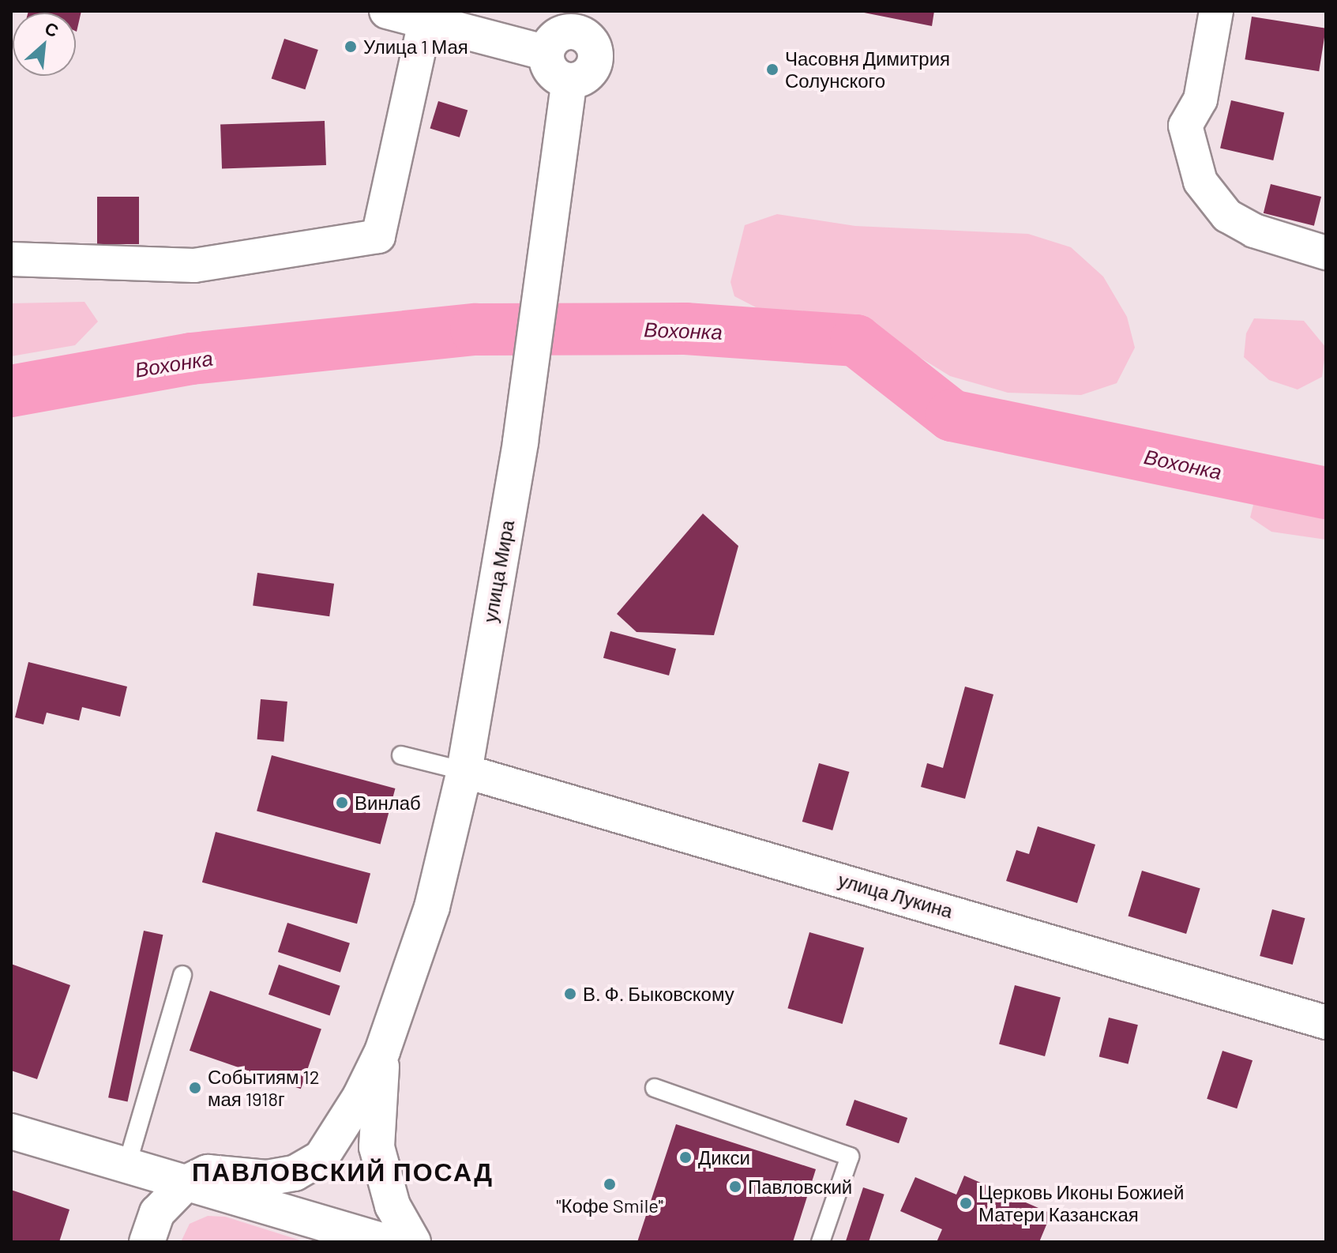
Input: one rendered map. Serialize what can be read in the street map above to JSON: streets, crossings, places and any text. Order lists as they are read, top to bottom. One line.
{"streets":{"main road":["улица Мира"],"street":["улица Лукина"]},"crossings":[["улица Мира","улица Лукина"]],"districts":["ПАВЛОВСКИЙ ПОСАД"],"water":["Вохонка"],"places":["Улица 1 Мая","Часовня Димитрия Солунского","Винлаб","В. Ф. Быковскому","Событиям 12 мая 1918г","Дикси","\"Кофе Smile\"","Павловский","Церковь Иконы Божией Матери Казанская"],"north":"top right"}
